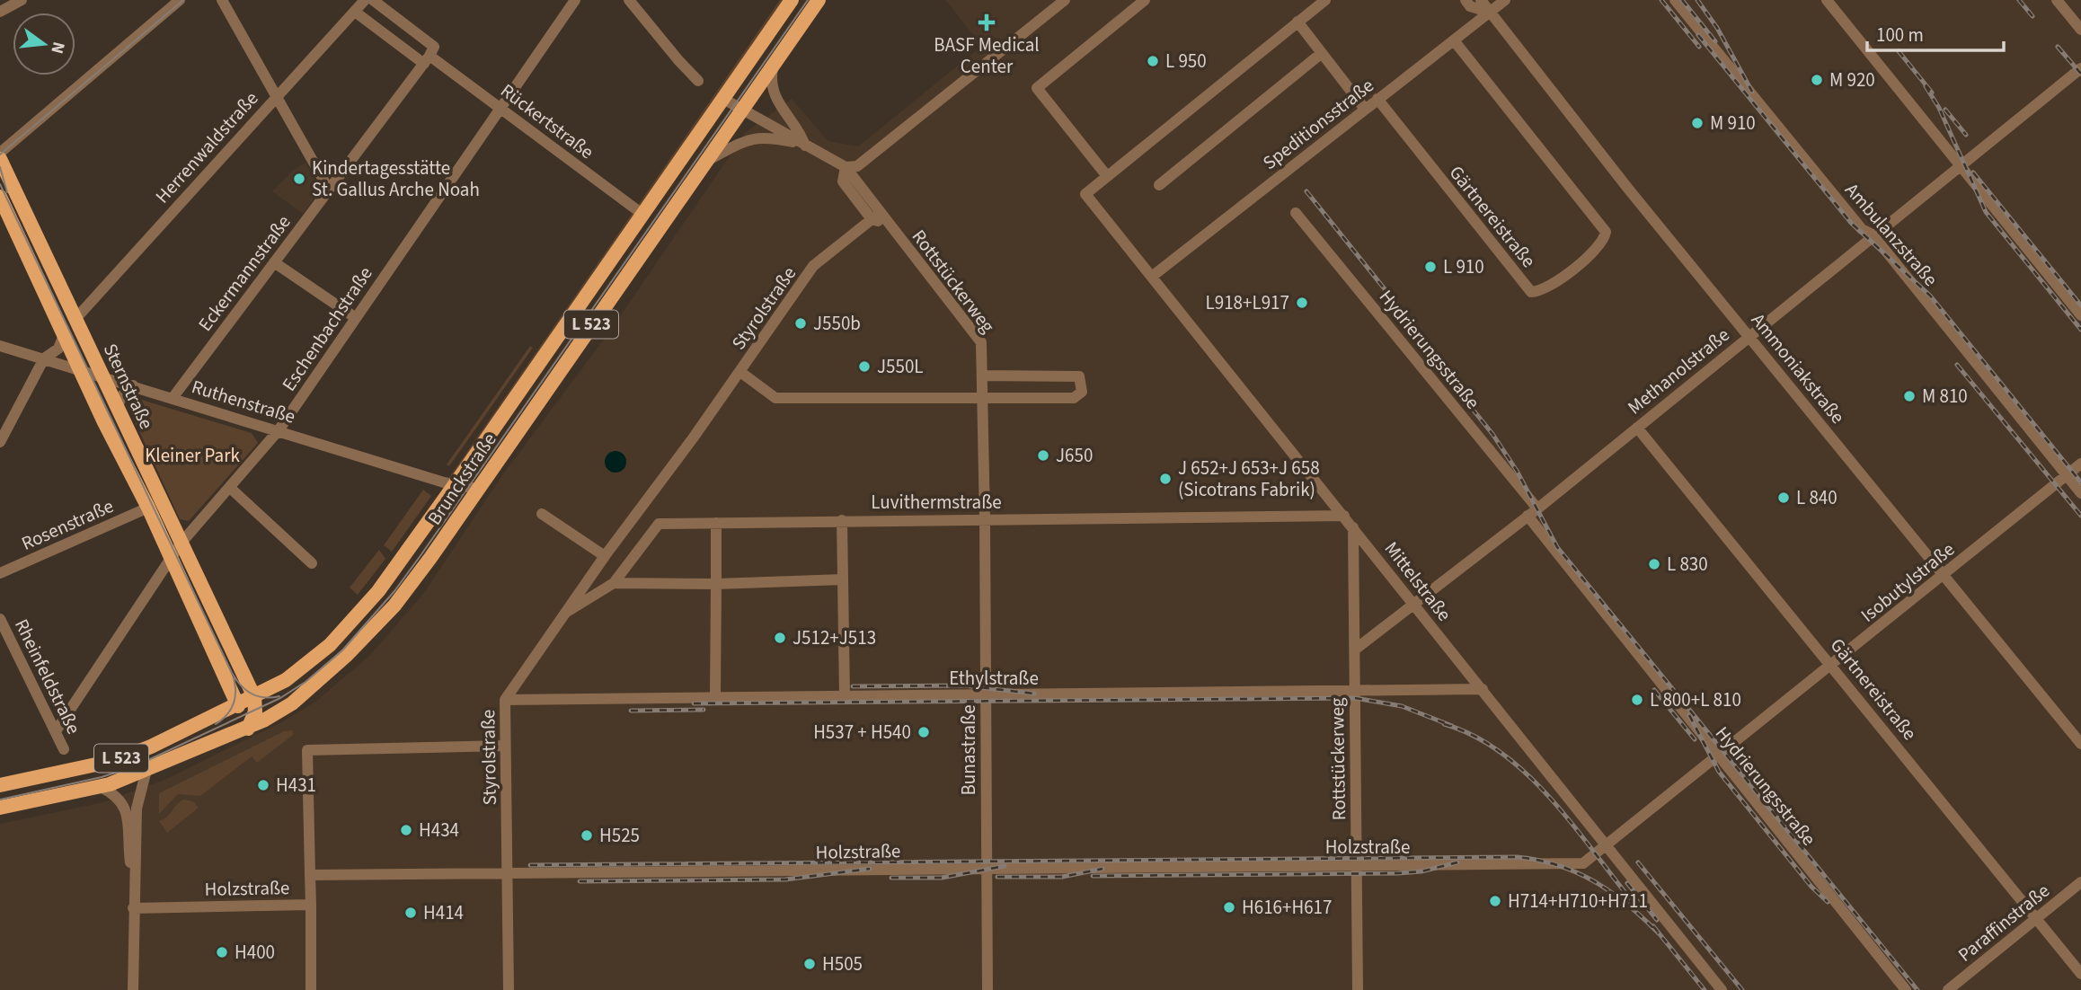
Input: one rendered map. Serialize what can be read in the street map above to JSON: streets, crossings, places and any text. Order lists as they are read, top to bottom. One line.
{"streets":{"main road":["L 523","Sternstraße","Brunckstraße"],"street":["Rückertstraße","Speditionsstraße","Herrenwaldstraße","Gärtnereistraße","Ambulanzstraße","Eckermannstraße","Rottstückerweg","Styrolstraße","Eschenbachstraße","Hydrierungsstraße","Ammoniakstraße","Methanolstraße","Ruthenstraße","Luvithermstraße","Rosenstraße","Mittelstraße","Isobutylstraße","Rheinfeldstraße","Ethylstraße","Bunastraße","Holzstraße","Paraffinstraße"]},"crossings":[["Rückertstraße","Herrenwaldstraße"],["Rückertstraße","Eckermannstraße"],["Rückertstraße","Eschenbachstraße"],["Rückertstraße","Brunckstraße"],["Speditionsstraße","Gärtnereistraße"],["Speditionsstraße","Ammoniakstraße"],["Speditionsstraße","Mittelstraße"],["Herrenwaldstraße","Sternstraße"],["Gärtnereistraße","Methanolstraße"],["Gärtnereistraße","Isobutylstraße"],["Gärtnereistraße","Paraffinstraße"],["Ambulanzstraße","Methanolstraße"],["Ambulanzstraße","Isobutylstraße"],["Eckermannstraße","Ruthenstraße"],["Rottstückerweg","Styrolstraße"],["Rottstückerweg","Methanolstraße"],["Rottstückerweg","Brunckstraße"],["Rottstückerweg","Mittelstraße"],["Rottstückerweg","Ethylstraße"],["Rottstückerweg","Bunastraße"],["Rottstückerweg","Holzstraße"],["Styrolstraße","Luvithermstraße"],["Styrolstraße","Ethylstraße"],["Styrolstraße","Holzstraße"],["Eschenbachstraße","Sternstraße"],["Eschenbachstraße","Ruthenstraße"],["Eschenbachstraße","Rheinfeldstraße"],["Hydrierungsstraße","Methanolstraße"],["Hydrierungsstraße","Isobutylstraße"],["Ammoniakstraße","Methanolstraße"],["Ammoniakstraße","Isobutylstraße"],["Methanolstraße","Mittelstraße"],["Sternstraße","Ruthenstraße"],["Sternstraße","Brunckstraße"],["Sternstraße","Rosenstraße"],["Ruthenstraße","Brunckstraße"],["Luvithermstraße","Mittelstraße"],["Luvithermstraße","Bunastraße"],["Mittelstraße","Isobutylstraße"],["Mittelstraße","Ethylstraße"],["Mittelstraße","Holzstraße"],["Isobutylstraße","Holzstraße"],["Ethylstraße","Bunastraße"],["Bunastraße","Holzstraße"]],"parks":["Kleiner Park"],"places":{"health":["BASF Medical Center"],"other":["L 950","M 920","M 910","Kindertagesstätte St. Gallus Arche Noah","L 910","L918+L917","J550b","J550L","M 810","J650","J 652+J 653+J 658 (Sicotrans Fabrik)","L 840","L 830","J512+J513","L 800+L 810","H537 + H540","H431","H434","H525","H714+H710+H711","H616+H617","H414","H400","H505"]},"scale_bar":"100 m","north":"right"}
